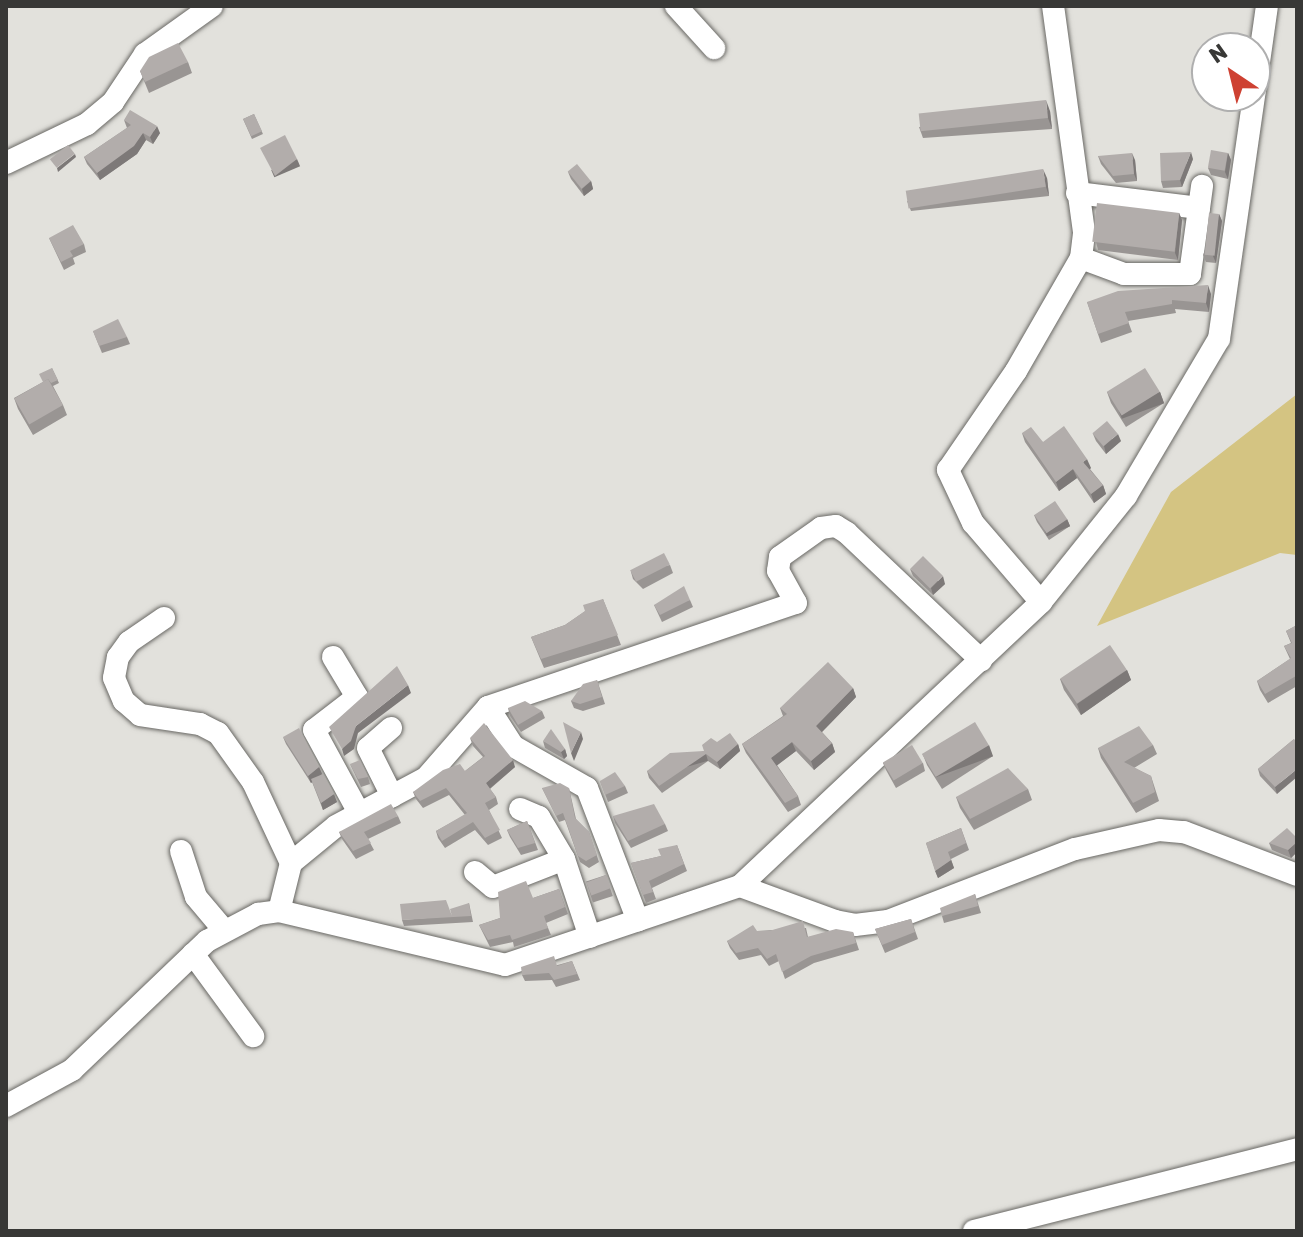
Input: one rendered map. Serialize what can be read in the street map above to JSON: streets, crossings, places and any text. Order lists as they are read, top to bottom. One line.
{"north":"top left"}
